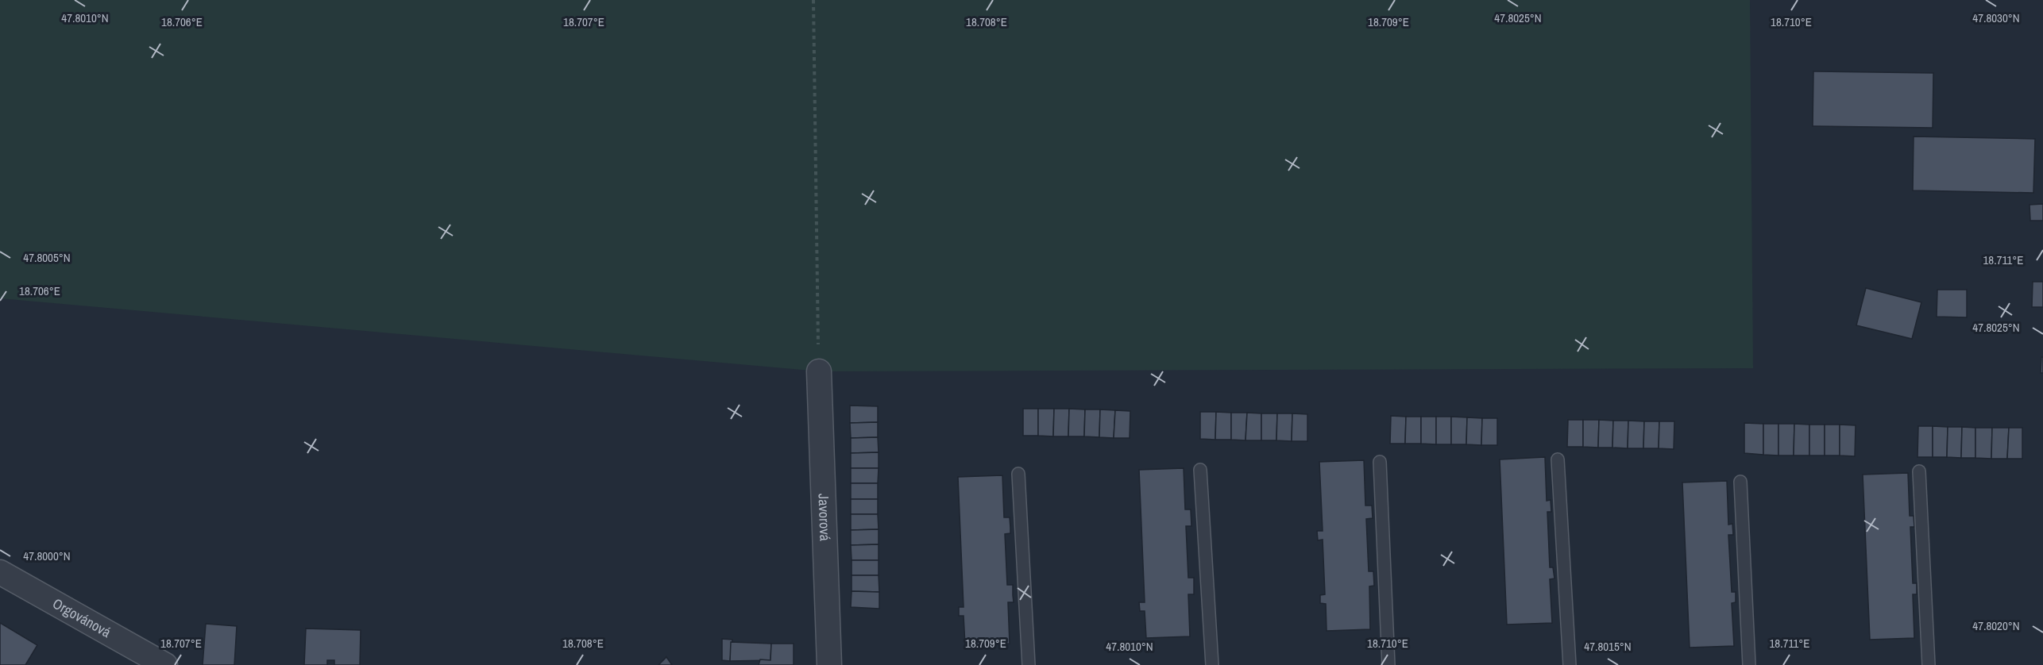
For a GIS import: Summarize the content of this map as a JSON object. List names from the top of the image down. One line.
{"streets":{"street":["Javorová","Orgovánová"]},"coordinates":["47.8010°N","47.8025°N","47.8030°N","18.706°E","18.707°E","18.708°E","18.709°E","18.710°E","47.8005°N","18.711°E","47.8000°N","47.8020°N","47.8015°N"]}
